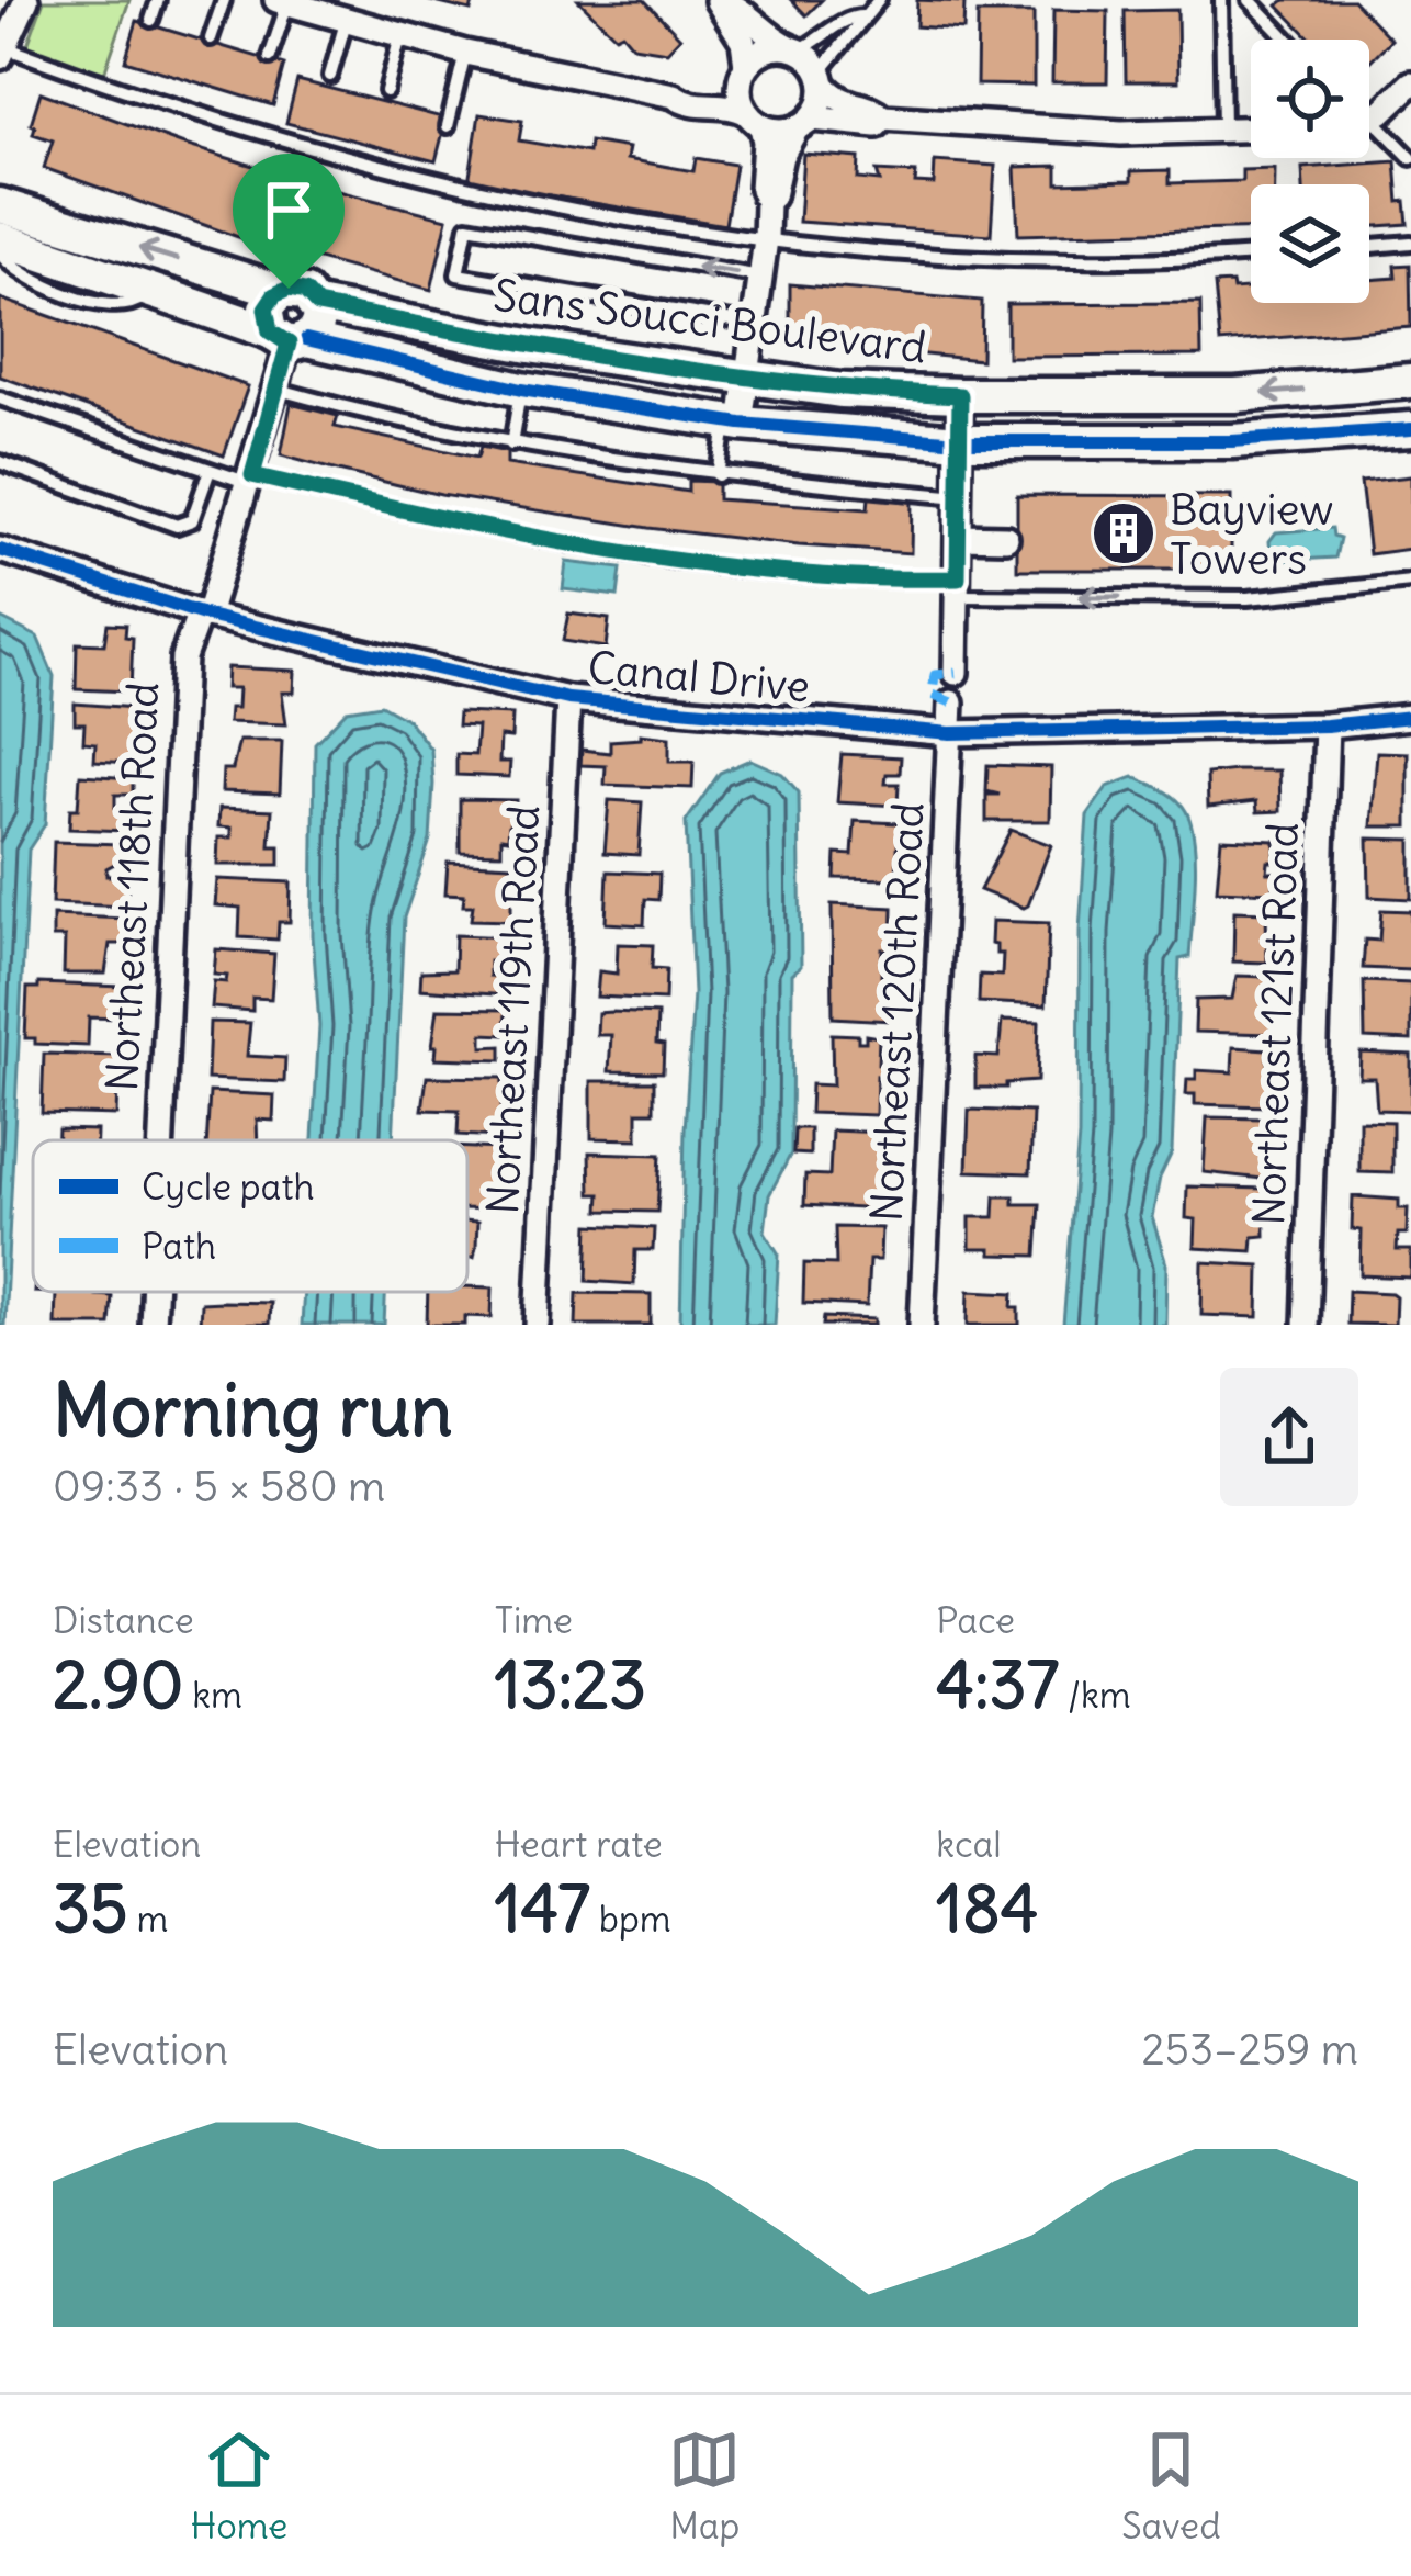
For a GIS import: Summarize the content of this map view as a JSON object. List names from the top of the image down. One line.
{"streets":{"street":["Sans Soucci Boulevard","Canal Drive","Northeast 118th Road","Northeast 119th Road","Northeast 120th Road","Northeast 121st Road"]},"crossings":[["Sans Soucci Boulevard","Northeast 118th Road"],["Canal Drive","Northeast 118th Road"],["Canal Drive","Northeast 119th Road"],["Canal Drive","Northeast 120th Road"],["Canal Drive","Northeast 121st Road"]],"places":{"building":["Bayview Towers"]},"legend":["Cycle path","Path"],"page":{"heading":["Morning run","09:33 · 5 × 580 m"],"stats":[["Distance","2.90 km"],["Time","13:23"],["Pace","4:37 /km"],["Elevation","35 m"],["Heart rate","147 bpm"],["kcal","184"]],"chart":["Elevation","253–259 m"],"tabs":["Home","Map","Saved"]}}
